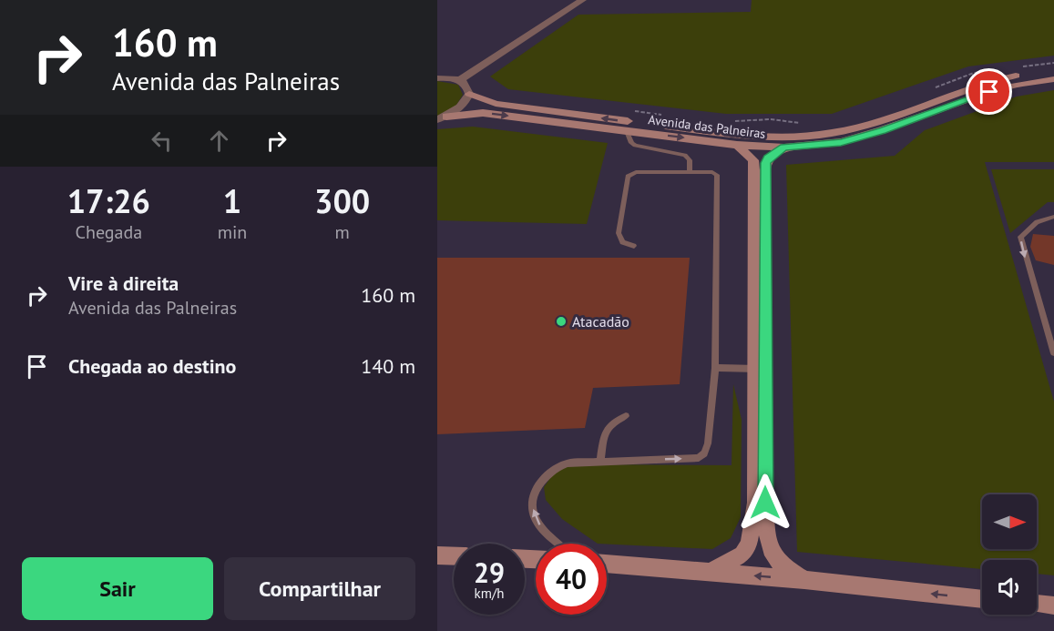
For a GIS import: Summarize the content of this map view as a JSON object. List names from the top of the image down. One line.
{"streets":{"street":["Avenida das Palneiras"]},"places":["Atacadão"],"north":"right","page":{"turn":["160 m","Avenida das Palneiras"],"eta":["17:26","Chegada","1","min","300","m"],"list":[{"name":"Vire à direita","note":"Avenida das Palneiras","value":"160 m"},{"name":"Chegada ao destino","value":"140 m"}],"speed":"29 km/h","limit":"40","buttons":["Sair","Compartilhar"]}}
